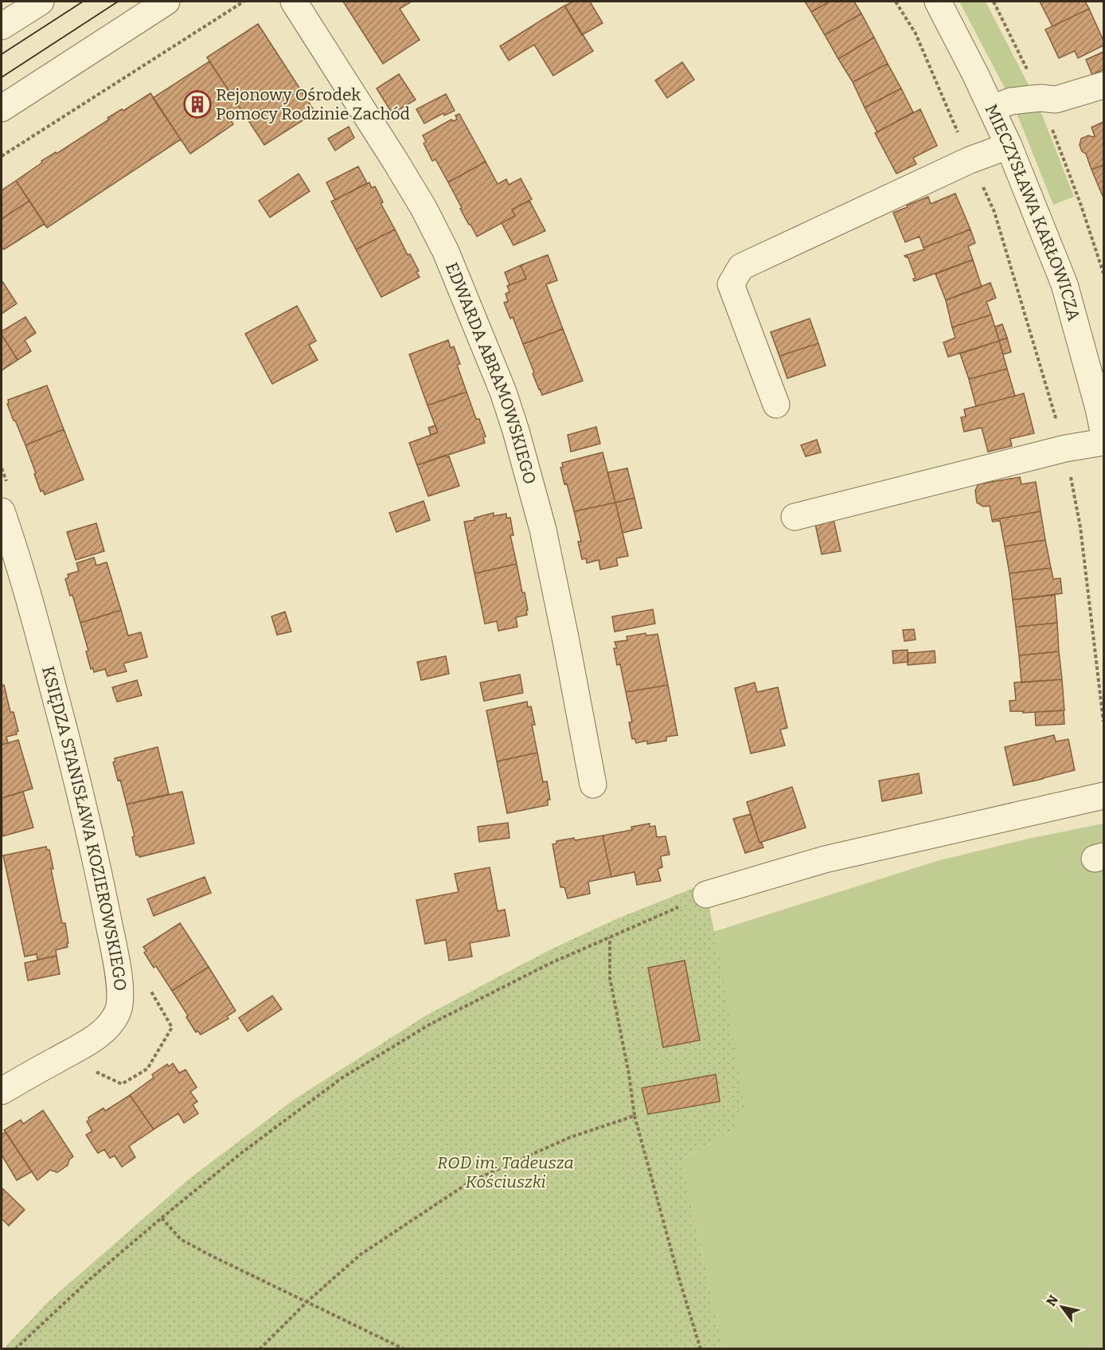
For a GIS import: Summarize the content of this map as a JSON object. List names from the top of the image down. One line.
{"streets":{"street":["MIECZYSŁAWA KARŁOWICZA","EDWARDA ABRAMOWSKIEGO","KSIĘDZA STANISŁAWA KOZIEROWSKIEGO"]},"parks":["ROD im. Tadeusza Kościuszki"],"places":{"building":["Rejonowy Ośrodek Pomocy Rodzinie Zachód"]},"north":"top left"}
